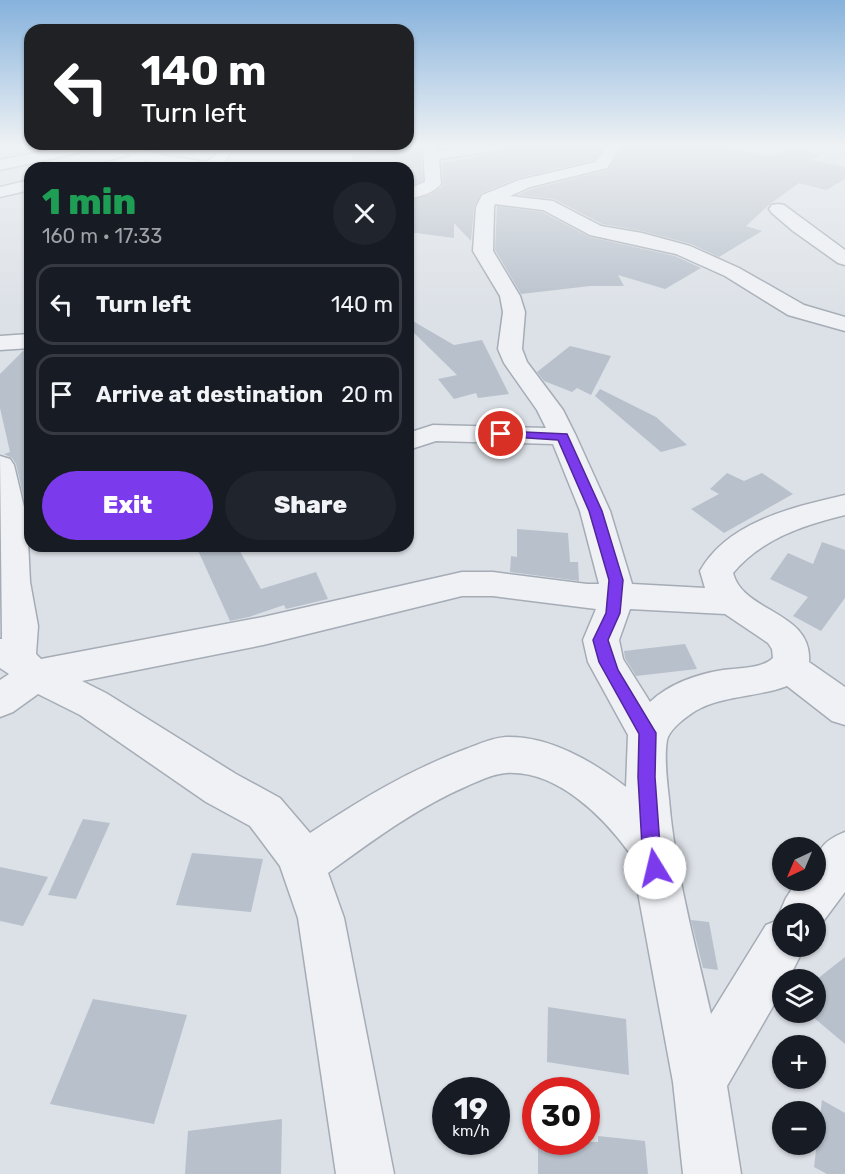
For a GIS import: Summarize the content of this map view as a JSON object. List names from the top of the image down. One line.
{"north":"bottom left","page":{"turn":["140 m","Turn left"],"heading":["1 min","160 m · 17:33"],"list":[{"name":"Turn left","value":"140 m"},{"name":"Arrive at destination","value":"20 m"}],"buttons":["Exit","Share"],"map_buttons":["+","−"],"speed":"19 km/h","limit":"30"}}
